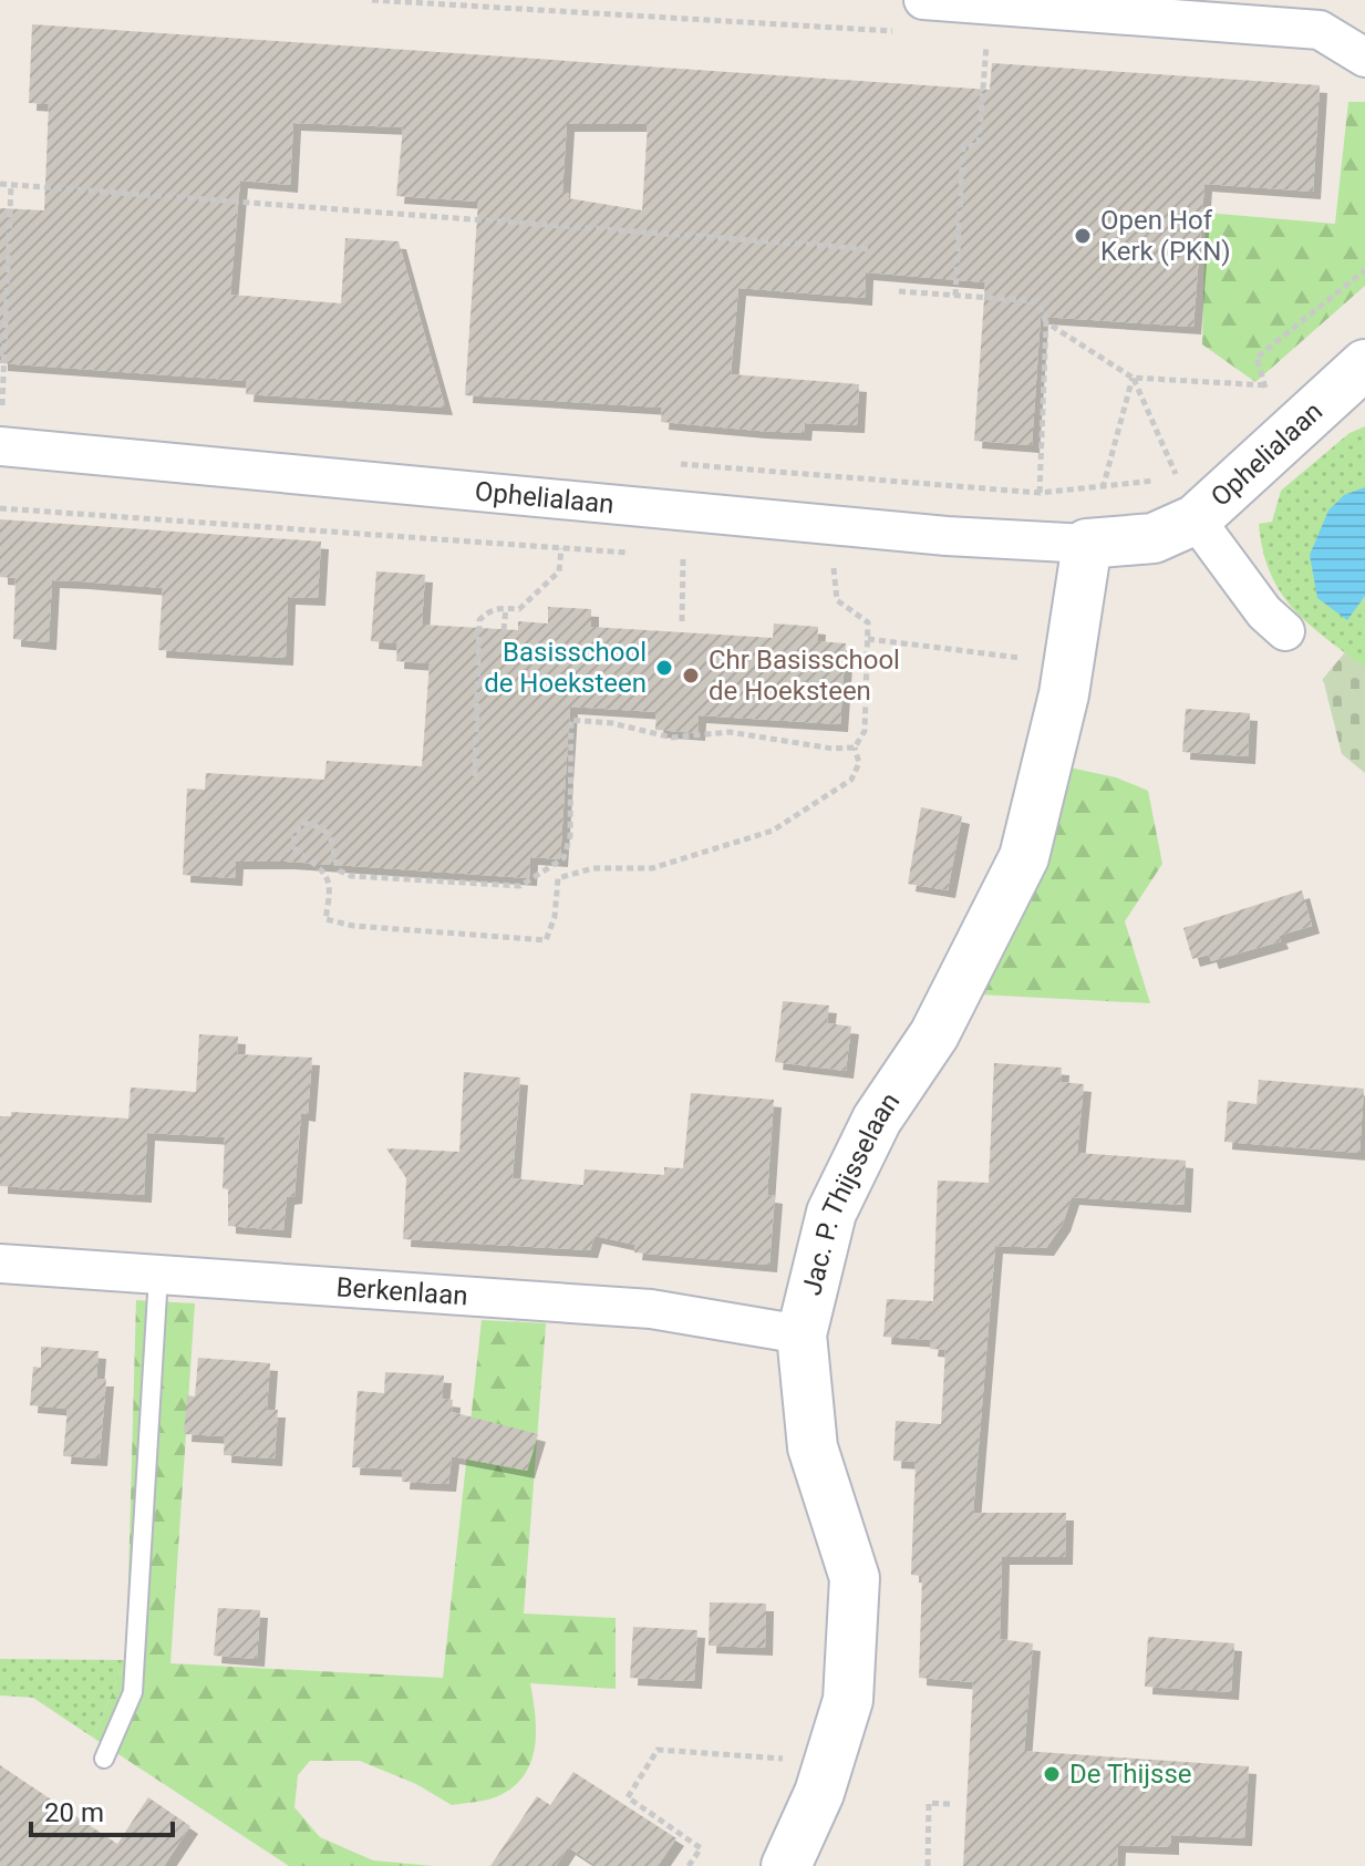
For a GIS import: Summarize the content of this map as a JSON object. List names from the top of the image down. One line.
{"streets":{"street":["Ophelialaan","Jac. P. Thijsselaan","Berkenlaan"]},"crossings":[["Ophelialaan","Jac. P. Thijsselaan"],["Jac. P. Thijsselaan","Berkenlaan"]],"places":["Open Hof Kerk (PKN)","Basisschool de Hoeksteen","Chr Basisschool de Hoeksteen","De Thijsse"],"scale_bar":"20 m"}
